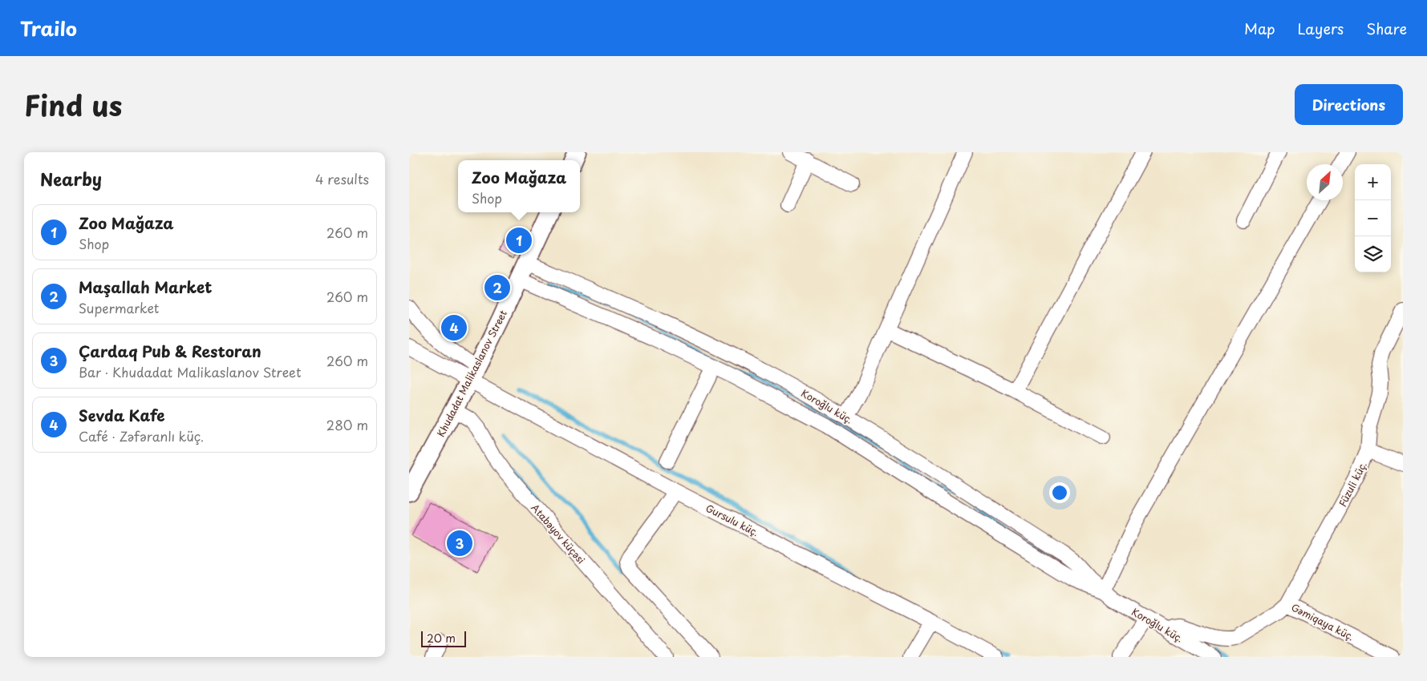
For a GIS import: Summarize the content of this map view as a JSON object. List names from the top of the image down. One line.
{"streets":{"street":["Khudadat Malikaslanov Street","Koroğlu küç.","Füzuli küç.","Gursulu küç.","Atabəyov küçəsi","Gəmiqaya küç."]},"crossings":[["Khudadat Malikaslanov Street","Koroğlu küç."],["Khudadat Malikaslanov Street","Gursulu küç."],["Khudadat Malikaslanov Street","Atabəyov küçəsi"],["Koroğlu küç.","Gəmiqaya küç."],["Füzuli küç.","Gəmiqaya küç."]],"scale_bar":"20 m","north":"top right","page":{"header":"Trailo","nav":["Map","Layers","Share"],"title":"Find us","buttons":"Directions","heading":["Nearby","4 results"],"popup":["Zoo Mağaza","Shop"],"map_buttons":["+","−"],"list":[{"mark":"1","name":"Zoo Mağaza","note":"Shop","value":"260 m"},{"mark":"2","name":"Maşallah Market","note":"Supermarket","value":"260 m"},{"mark":"3","name":"Çardaq Pub & Restoran","note":"Bar · Khudadat Malikaslanov Street","value":"260 m"},{"mark":"4","name":"Sevda Kafe","note":"Café · Zəfəranlı küç.","value":"280 m"}],"pins":["1","2","4","3"],"scale":"20 m"}}
